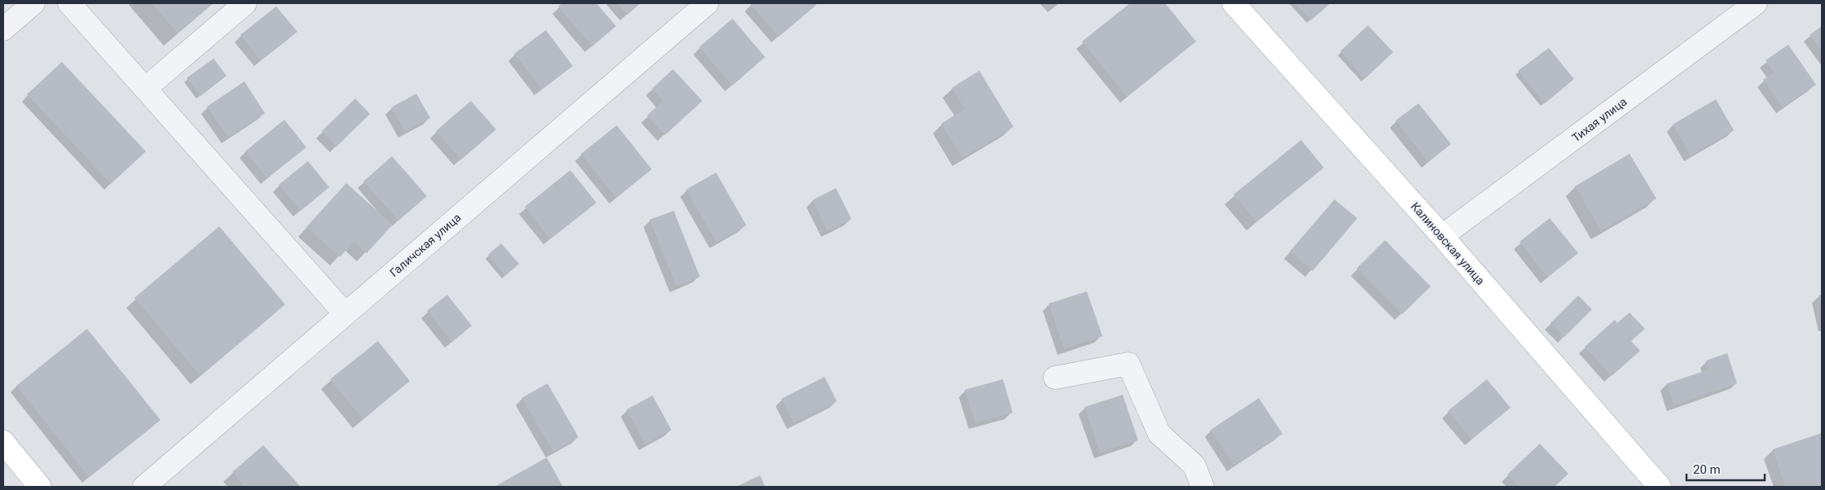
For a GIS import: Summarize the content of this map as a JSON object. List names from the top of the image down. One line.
{"streets":{"main road":["Калиновская улица"],"street":["Тихая улица","Галичская улица"]},"crossings":[["Тихая улица","Калиновская улица"]],"scale_bar":"20 m"}
